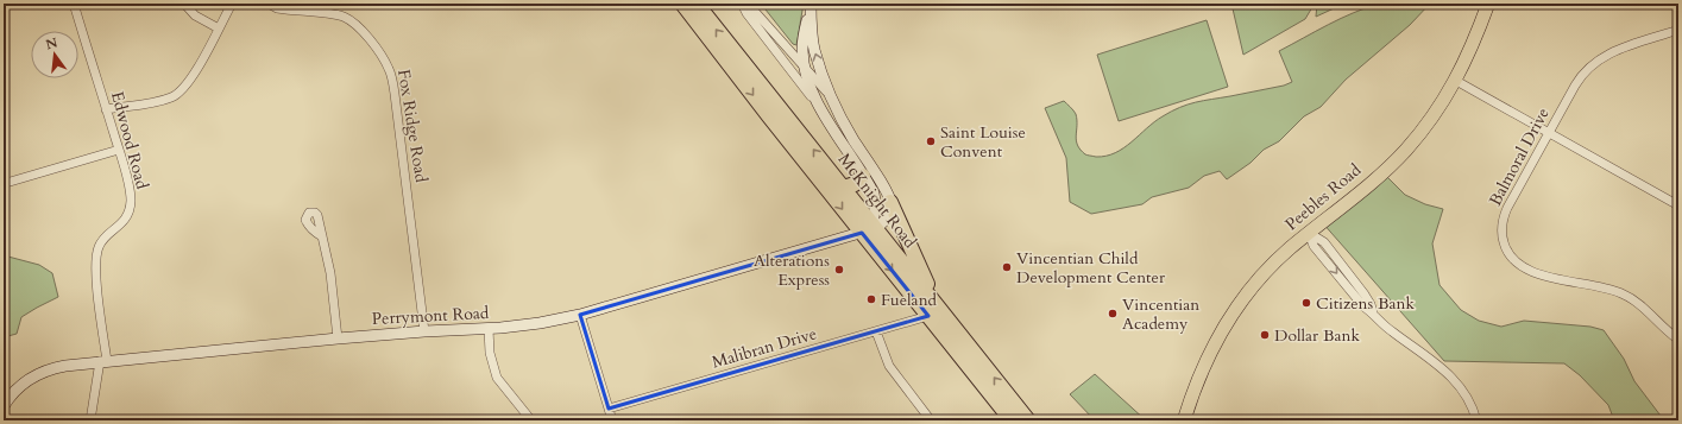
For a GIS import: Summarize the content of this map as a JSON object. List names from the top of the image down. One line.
{"streets":{"highway":["McKnight Road"],"main road":["Peebles Road"],"street":["Fox Ridge Road","Edwood Road","Balmoral Drive","Perrymont Road","Malibran Drive"]},"crossings":[["Fox Ridge Road","Perrymont Road"],["Edwood Road","Perrymont Road"],["McKnight Road","Perrymont Road"],["McKnight Road","Malibran Drive"]],"places":["Saint Louise Convent","Vincentian Child Development Center","Alterations Express","Fueland","Citizens Bank","Vincentian Academy","Dollar Bank"],"north":"top"}
